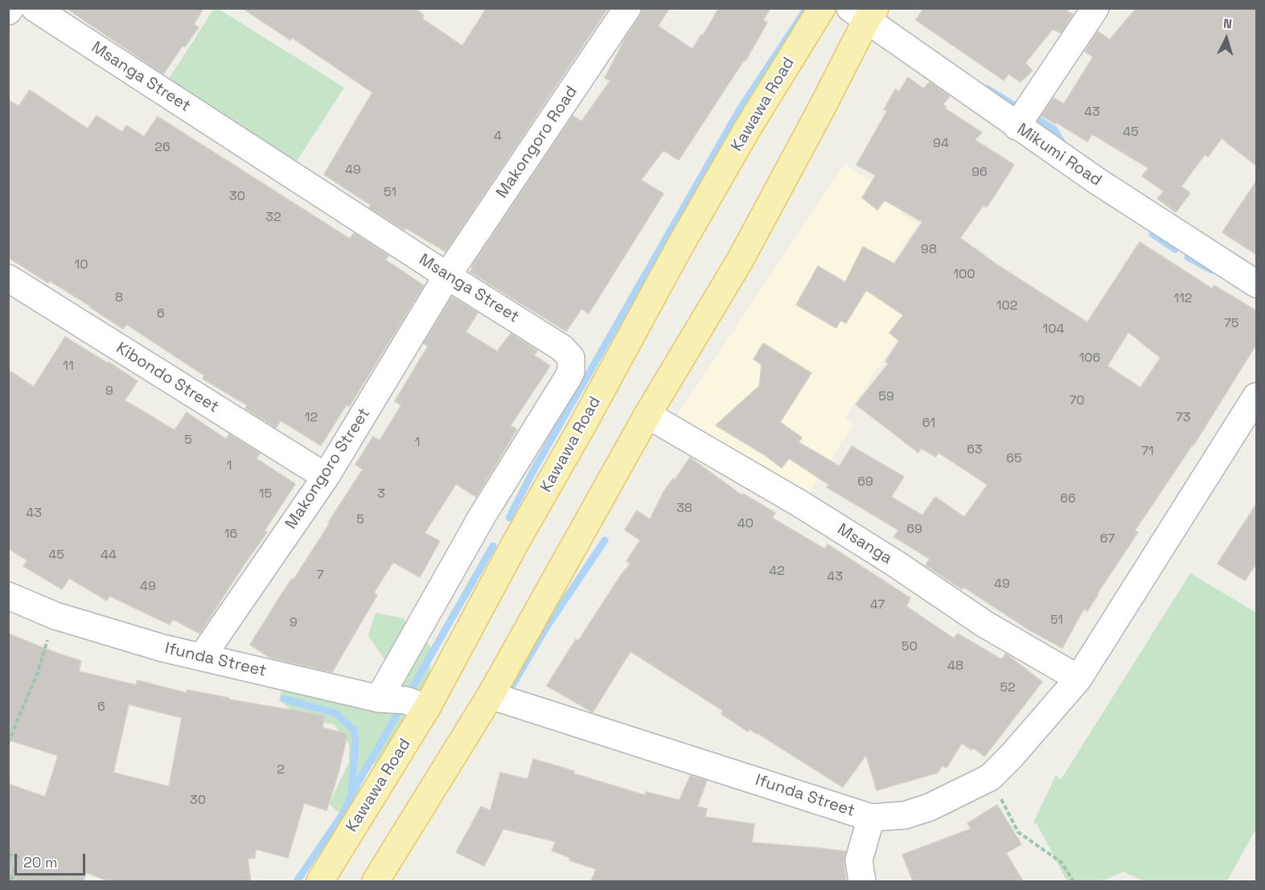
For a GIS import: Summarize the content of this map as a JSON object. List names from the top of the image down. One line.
{"streets":{"main road":["Kawawa Road"],"street":["Msanga Street","Makongoro Road","Mikumi Road","Kibondo Street","Makongoro Street","Msanga","Ifunda Street"]},"crossings":[["Msanga Street","Makongoro Road"],["Msanga Street","Makongoro Street"],["Msanga Street","Ifunda Street"],["Kawawa Road","Ifunda Street"],["Makongoro Road","Makongoro Street"],["Kibondo Street","Makongoro Street"],["Makongoro Street","Ifunda Street"],["Msanga","Ifunda Street"]],"house_numbers":["43","45","4","94","26","49","96","51","30","32","98","10","100","8","112","102","6","75","104","106","11","9","59","70","12","73","61","5","1","63","71","65","1","69","15","3","66","38","43","5","40","69","16","67","45","44","42","7","43","49","49","47","51","9","50","48","52","6","2","30"],"scale_bar":"20 m","north":"top"}
